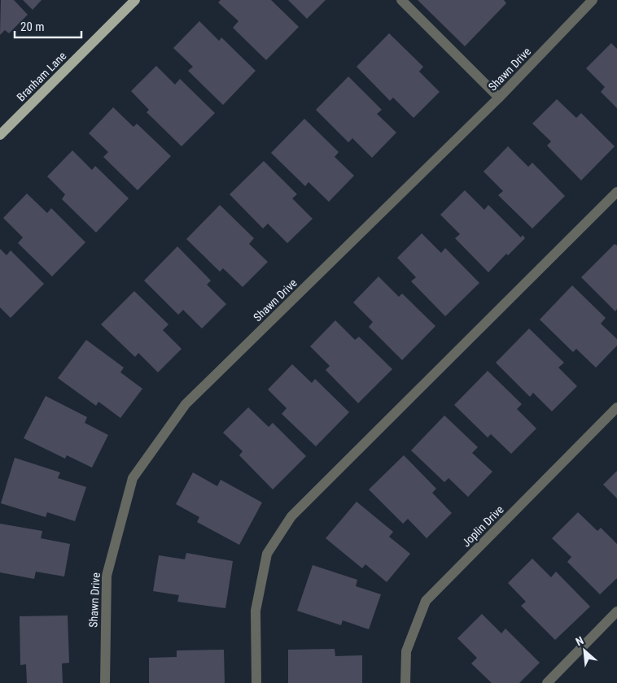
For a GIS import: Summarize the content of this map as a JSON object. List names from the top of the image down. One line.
{"streets":{"main road":["Branham Lane"],"street":["Shawn Drive","Joplin Drive"]},"scale_bar":"20 m","north":"top left"}
